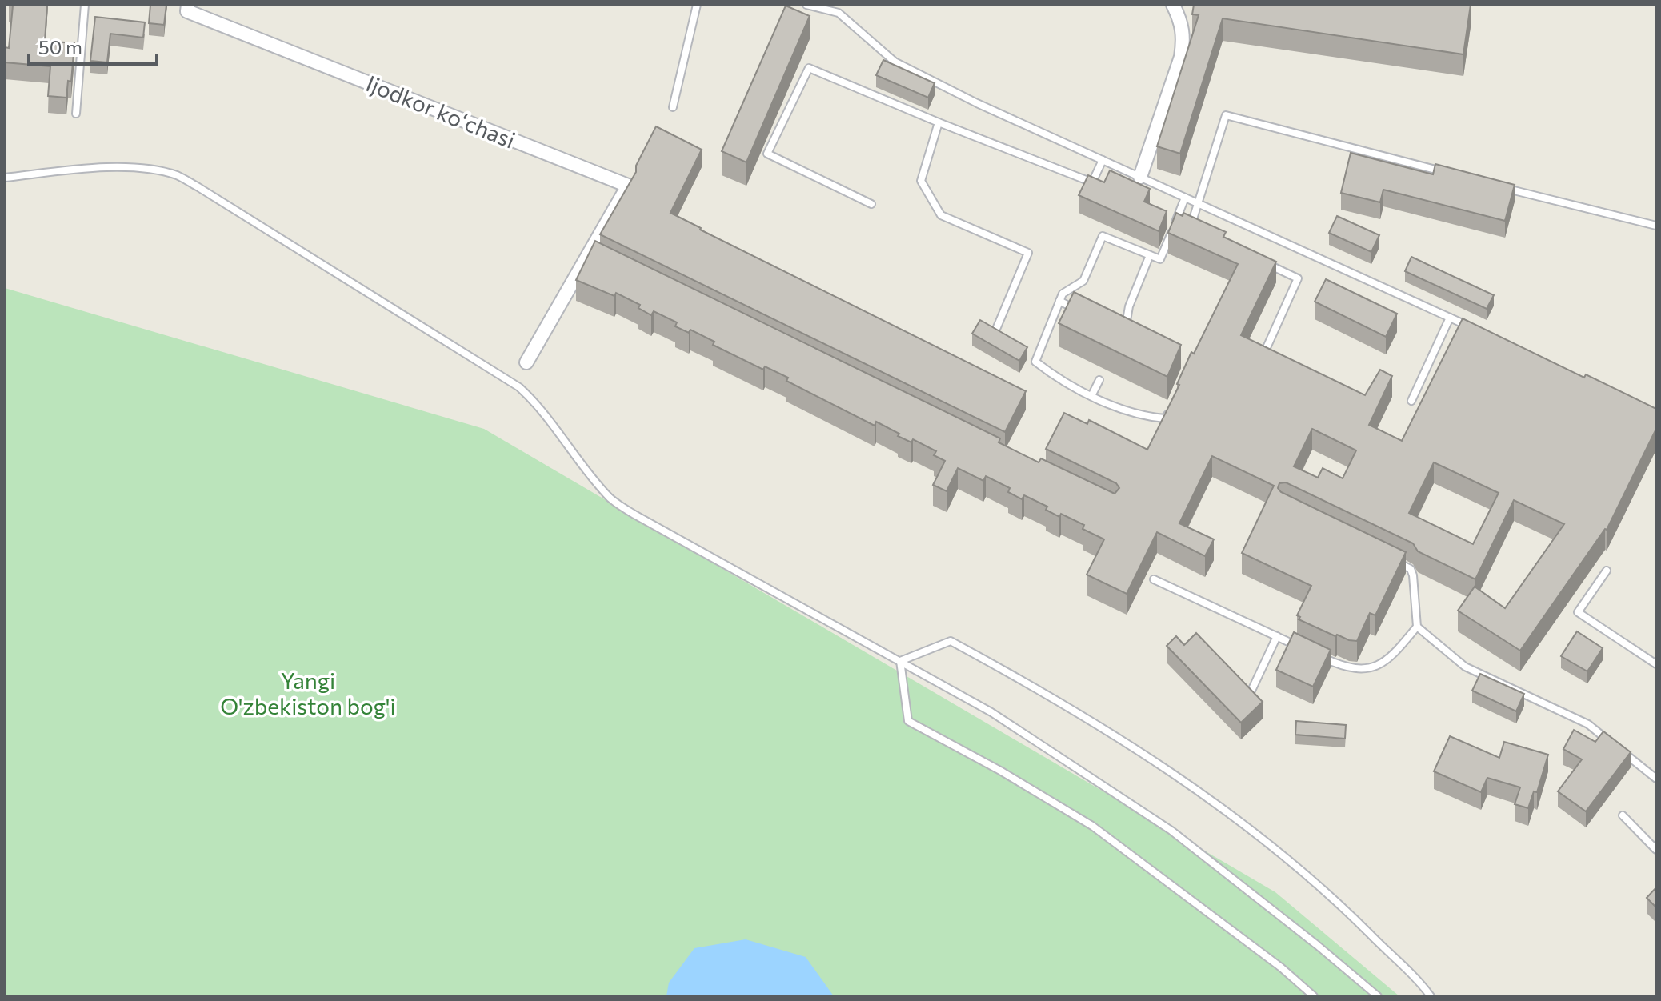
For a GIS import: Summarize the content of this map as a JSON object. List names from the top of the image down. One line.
{"streets":{"street":["Ijodkor koʻchasi"]},"parks":["Yangi O'zbekiston bog'i"],"scale_bar":"50 m"}
